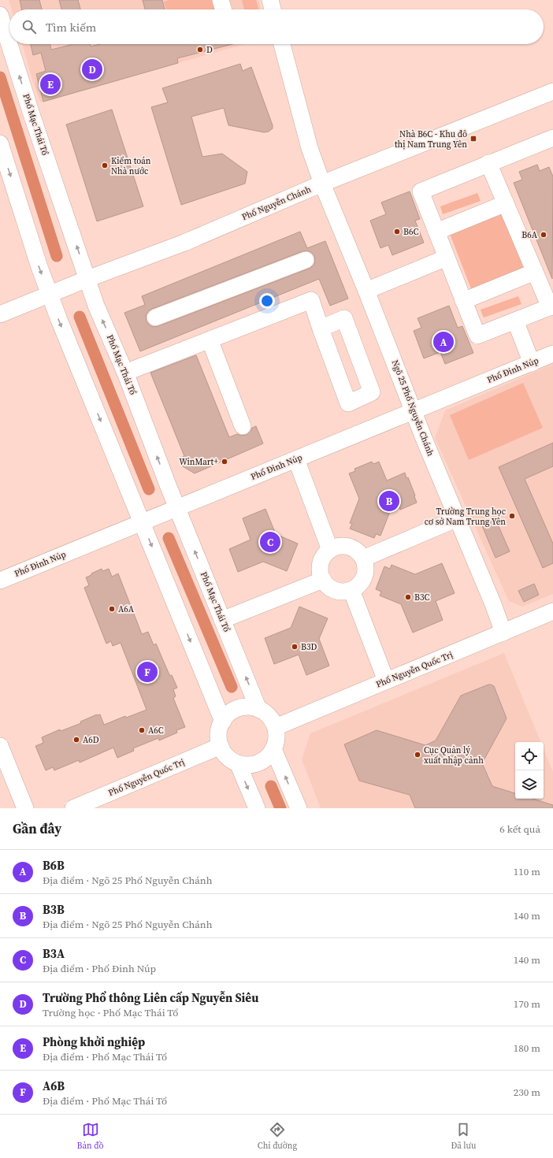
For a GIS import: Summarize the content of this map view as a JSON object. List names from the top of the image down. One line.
{"streets":{"street":["Phố Mạc Thái Tổ","Phố Nguyễn Chánh","Phố Đinh Núp","Ngõ 25 Phố Nguyễn Chánh","Phố Nguyễn Quốc Trị"]},"crossings":[["Phố Mạc Thái Tổ","Phố Nguyễn Chánh"],["Phố Mạc Thái Tổ","Phố Đinh Núp"],["Phố Mạc Thái Tổ","Phố Nguyễn Quốc Trị"],["Phố Nguyễn Chánh","Ngõ 25 Phố Nguyễn Chánh"],["Phố Đinh Núp","Ngõ 25 Phố Nguyễn Chánh"],["Ngõ 25 Phố Nguyễn Chánh","Phố Nguyễn Quốc Trị"]],"places":{"other":["D","Kiểm toán Nhà nước","B6C","B6A","WinMart+","Trường Trung học cơ sở Nam Trung Yên","B3C","A6A","B3D","A6C","A6D","Cục Quản lý xuất nhập cảnh"],"transit":["Nhà B6C - Khu đô thị Nam Trung Yên"]},"page":{"search":"Tìm kiếm","pins":["D","E","A","B","C","F"],"heading":["Gần đây","6 kết quả"],"list":[{"mark":"A","name":"B6B","note":"Địa điểm · Ngõ 25 Phố Nguyễn Chánh","value":"110 m"},{"mark":"B","name":"B3B","note":"Địa điểm · Ngõ 25 Phố Nguyễn Chánh","value":"140 m"},{"mark":"C","name":"B3A","note":"Địa điểm · Phố Đinh Núp","value":"140 m"},{"mark":"D","name":"Trường Phổ thông Liên cấp Nguyễn Siêu","note":"Trường học · Phố Mạc Thái Tổ","value":"170 m"},{"mark":"E","name":"Phòng khởi nghiệp","note":"Địa điểm · Phố Mạc Thái Tổ","value":"180 m"},{"mark":"F","name":"A6B","note":"Địa điểm · Phố Mạc Thái Tổ","value":"230 m"}],"nav":["Bản đồ","Chỉ đường","Đã lưu"]}}
